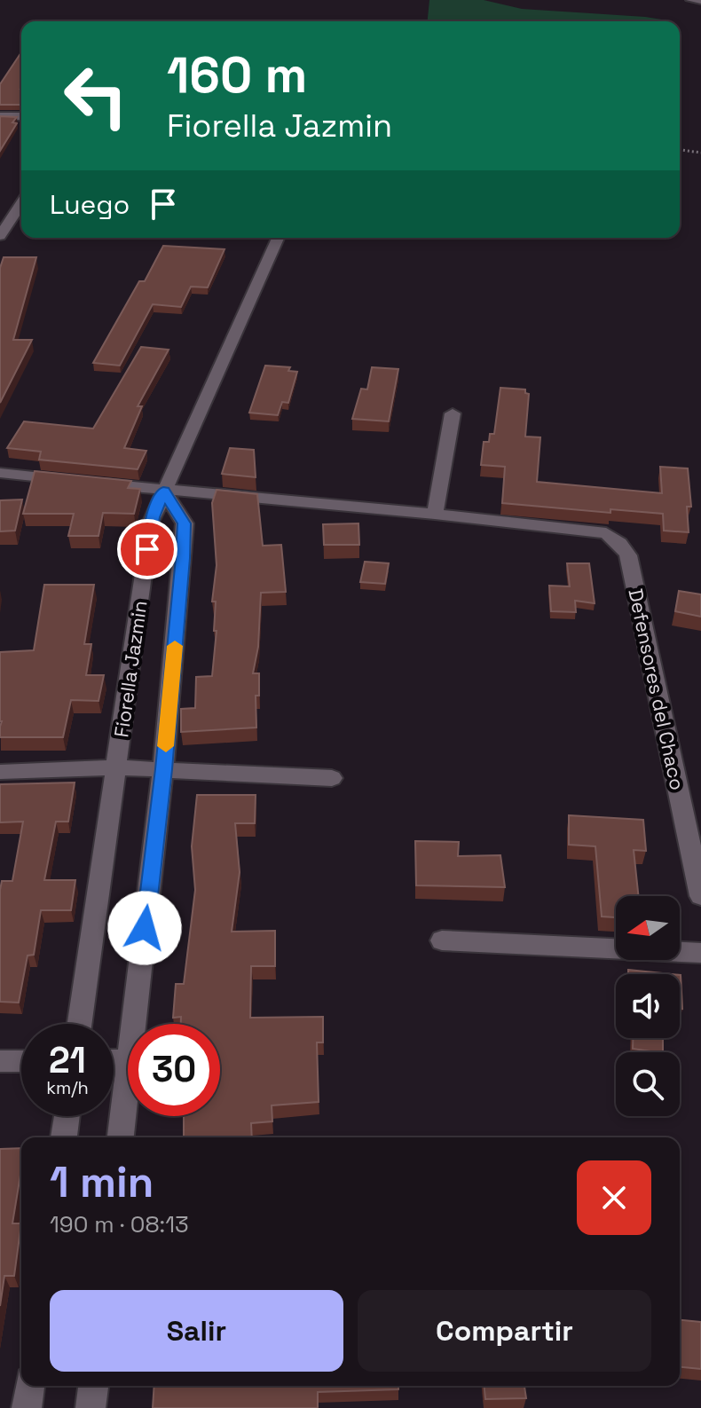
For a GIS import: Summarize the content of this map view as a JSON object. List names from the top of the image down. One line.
{"streets":{"street":["Fiorella Jazmin","Defensores del Chaco"]},"north":"left","page":{"turn":["160 m","Fiorella Jazmin"],"then":"Luego","speed":"21 km/h","limit":"30","heading":["1 min","190 m · 08:13"],"buttons":["Salir","Compartir"]}}
